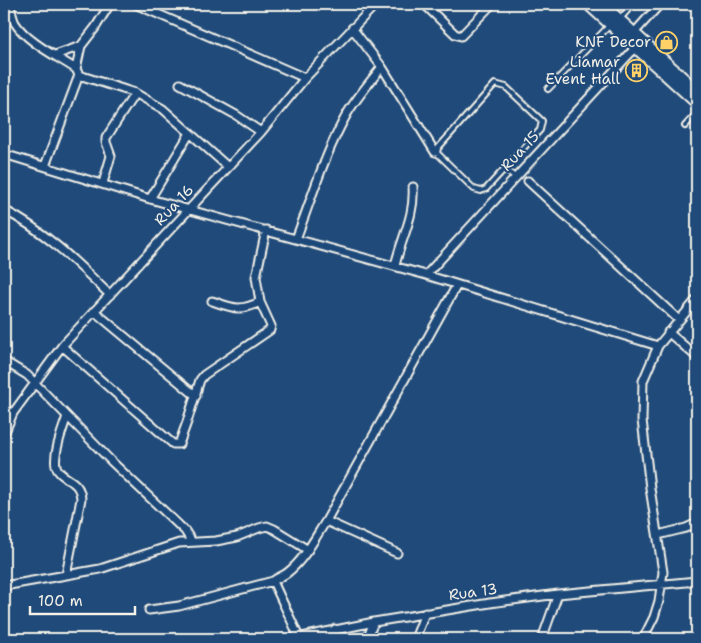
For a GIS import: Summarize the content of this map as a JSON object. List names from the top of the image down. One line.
{"streets":{"street":["Rua 15","Rua 16","Rua 13"]},"places":{"shop":["KNF Decor"],"building":["Liamar Event Hall"]},"scale_bar":"100 m"}
